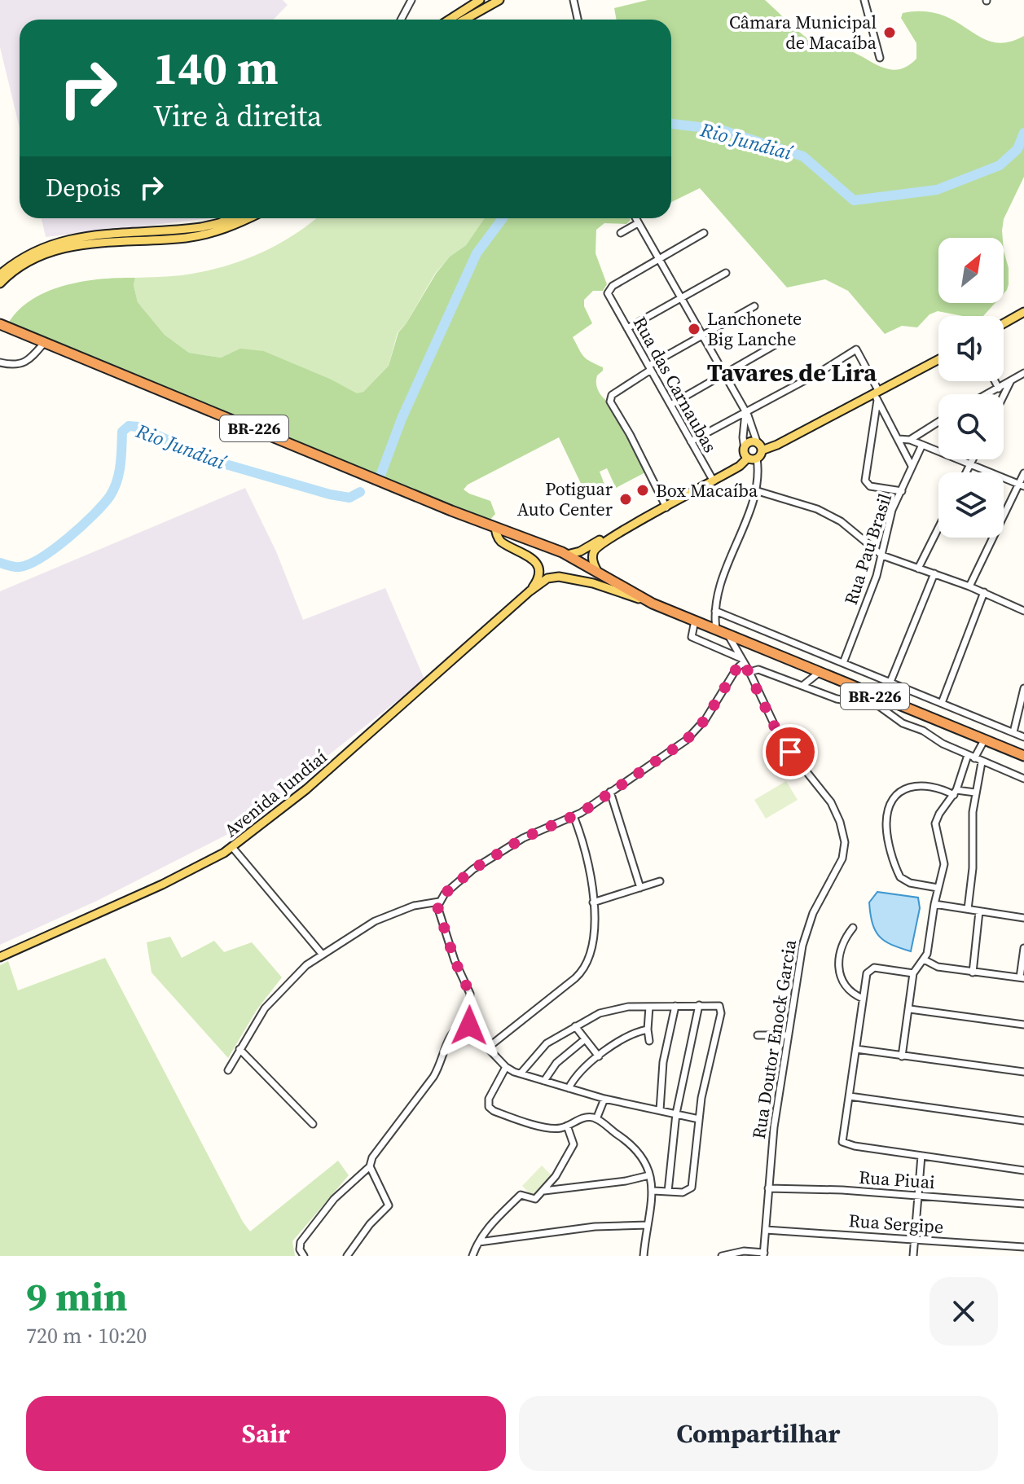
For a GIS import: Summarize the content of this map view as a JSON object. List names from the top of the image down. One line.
{"streets":{"highway":["BR-226"],"main road":["Avenida Jundiaí"],"street":["Rua das Carnaubas","Rua Pau Brasil","Rua Doutor Enock Garcia","Rua Piuai","Rua Sergipe"]},"crossings":[["BR-226","Avenida Jundiaí"],["BR-226","Rua Doutor Enock Garcia"],["Rua Doutor Enock Garcia","Rua Piuai"],["Rua Doutor Enock Garcia","Rua Sergipe"]],"districts":["Tavares de Lira"],"water":["Rio Jundiaí"],"places":["Câmara Municipal de Macaíba","Lanchonete Big Lanche","Box Macaíba","Potiguar Auto Center"],"north":"top right","page":{"turn":["140 m","Vire à direita"],"then":"Depois","heading":["9 min","720 m · 10:20"],"buttons":["Sair","Compartilhar"]}}
